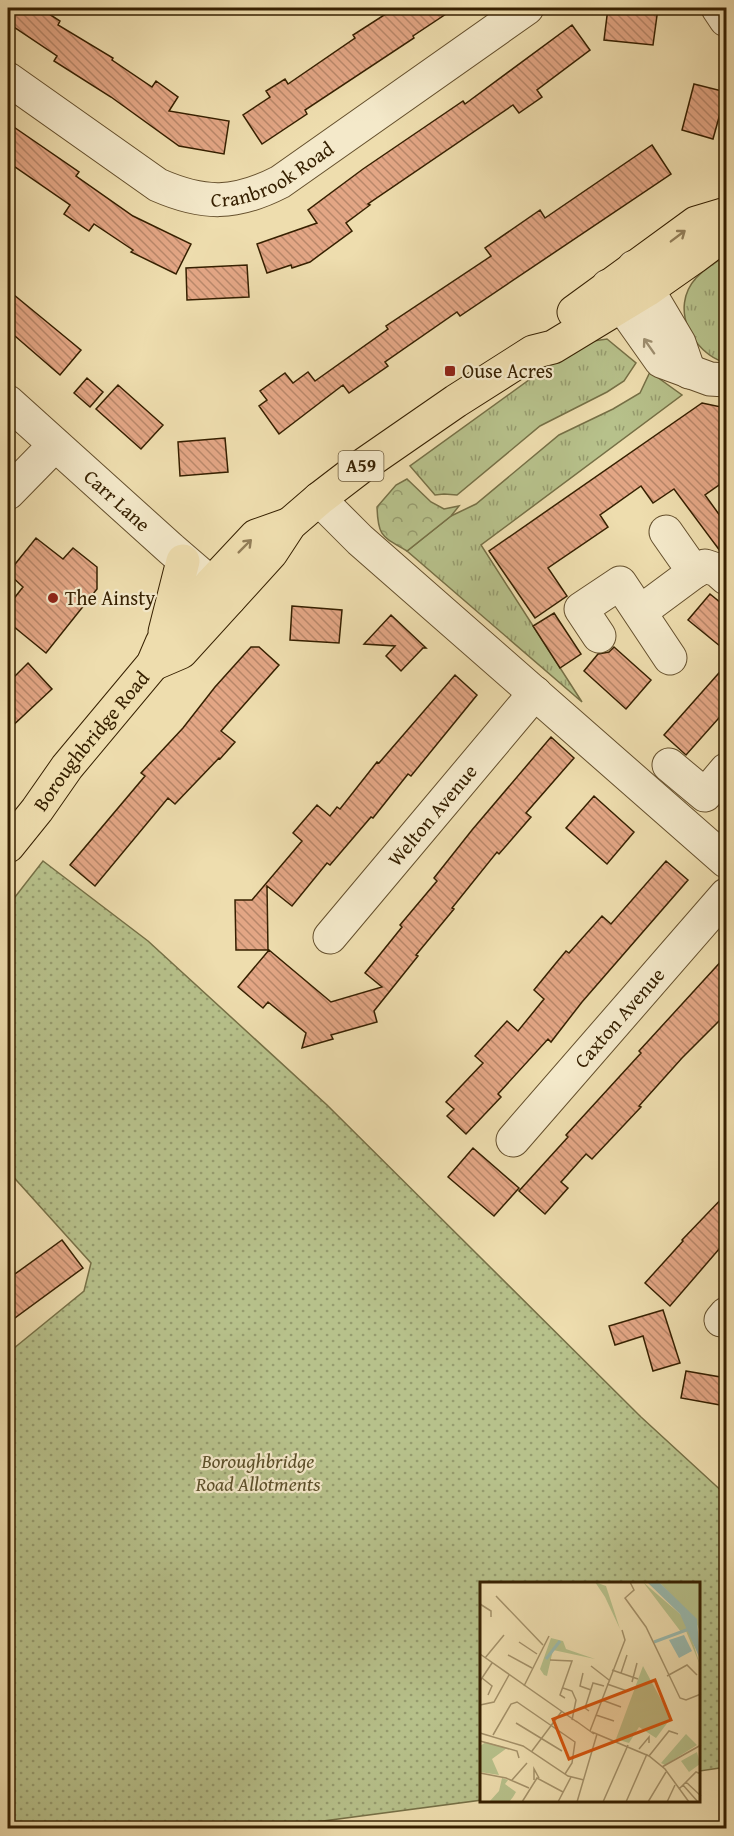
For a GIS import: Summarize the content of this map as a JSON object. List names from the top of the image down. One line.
{"streets":{"main road":["A59","Boroughbridge Road"],"street":["Cranbrook Road","Carr Lane","Welton Avenue","Caxton Avenue"]},"crossings":[["Carr Lane","Boroughbridge Road"]],"parks":["Boroughbridge Road Allotments"],"places":{"transit":["Ouse Acres"],"other":["The Ainsty"]}}
